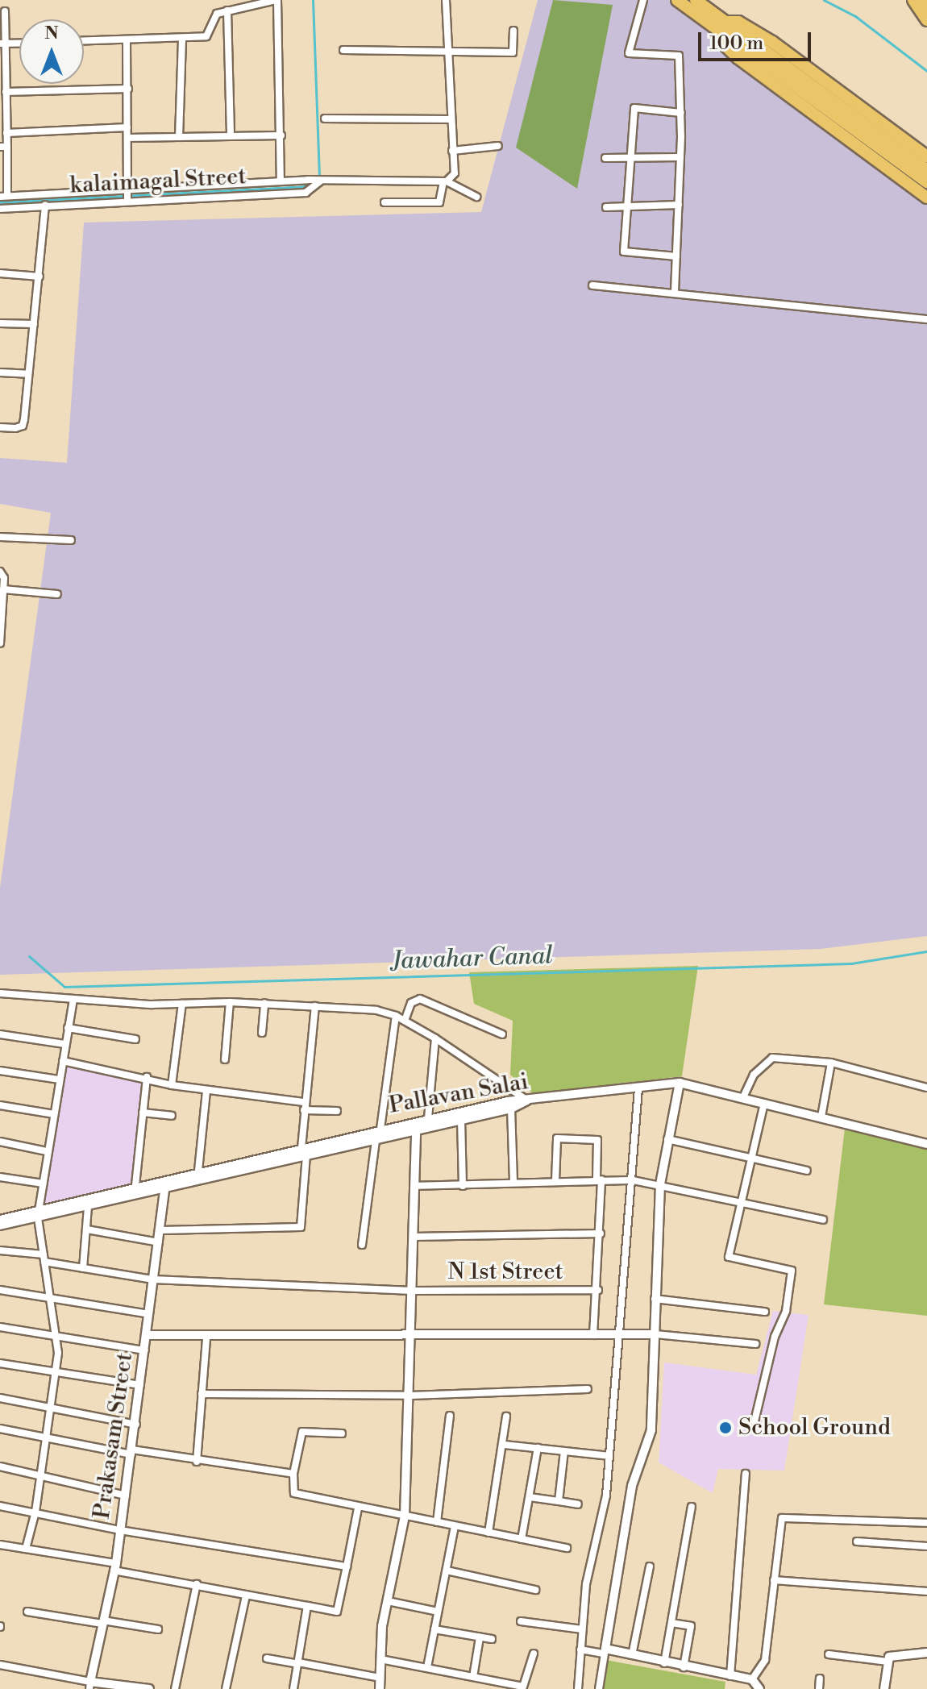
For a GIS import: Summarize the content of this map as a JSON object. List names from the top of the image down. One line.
{"streets":{"street":["kalaimagal Street","Pallavan Salai","N 1st Street","Prakasam Street"]},"crossings":[["N 1st Street","Prakasam Street"]],"water":["Jawahar Canal"],"places":["School Ground"],"scale_bar":"100 m","north":"top"}
